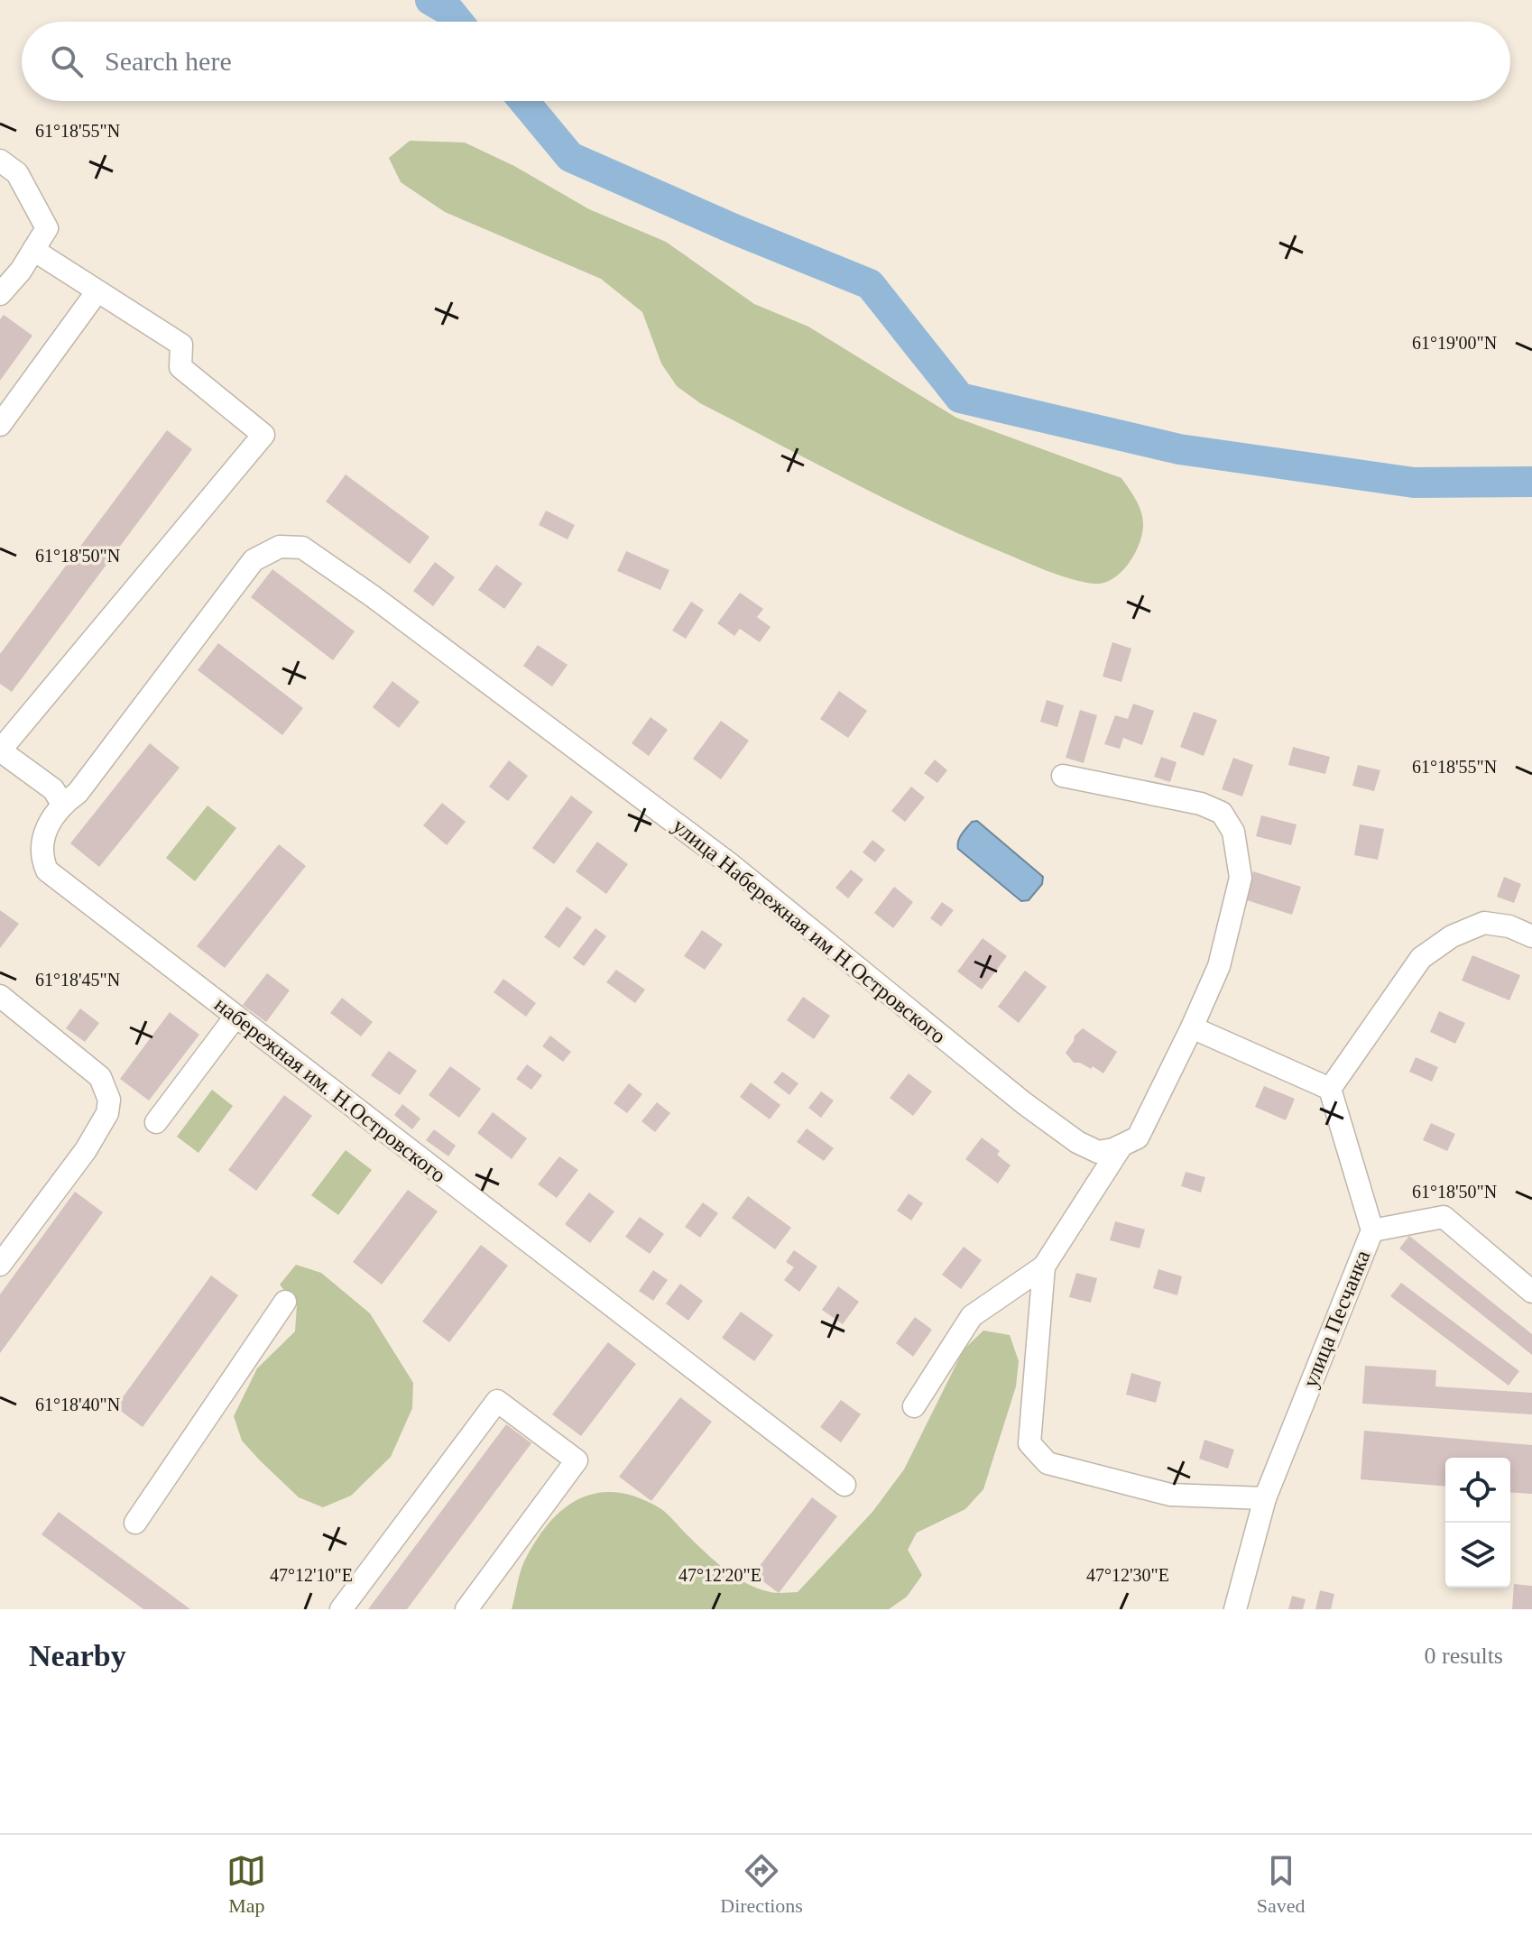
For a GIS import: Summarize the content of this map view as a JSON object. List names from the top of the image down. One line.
{"streets":{"street":["улица Набережная им Н.Островского","набережная им. Н.Островского","улица Песчанка"]},"crossings":[["улица Набережная им Н.Островского","набережная им. Н.Островского"]],"page":{"search":"Search here","heading":["Nearby","0 results"],"nav":["Map","Directions","Saved"]},"coordinates":["61°18'55\"N","61°19'00\"N","61°18'50\"N","61°18'45\"N","61°18'40\"N","47°12'10\"E","47°12'20\"E","47°12'30\"E"]}
